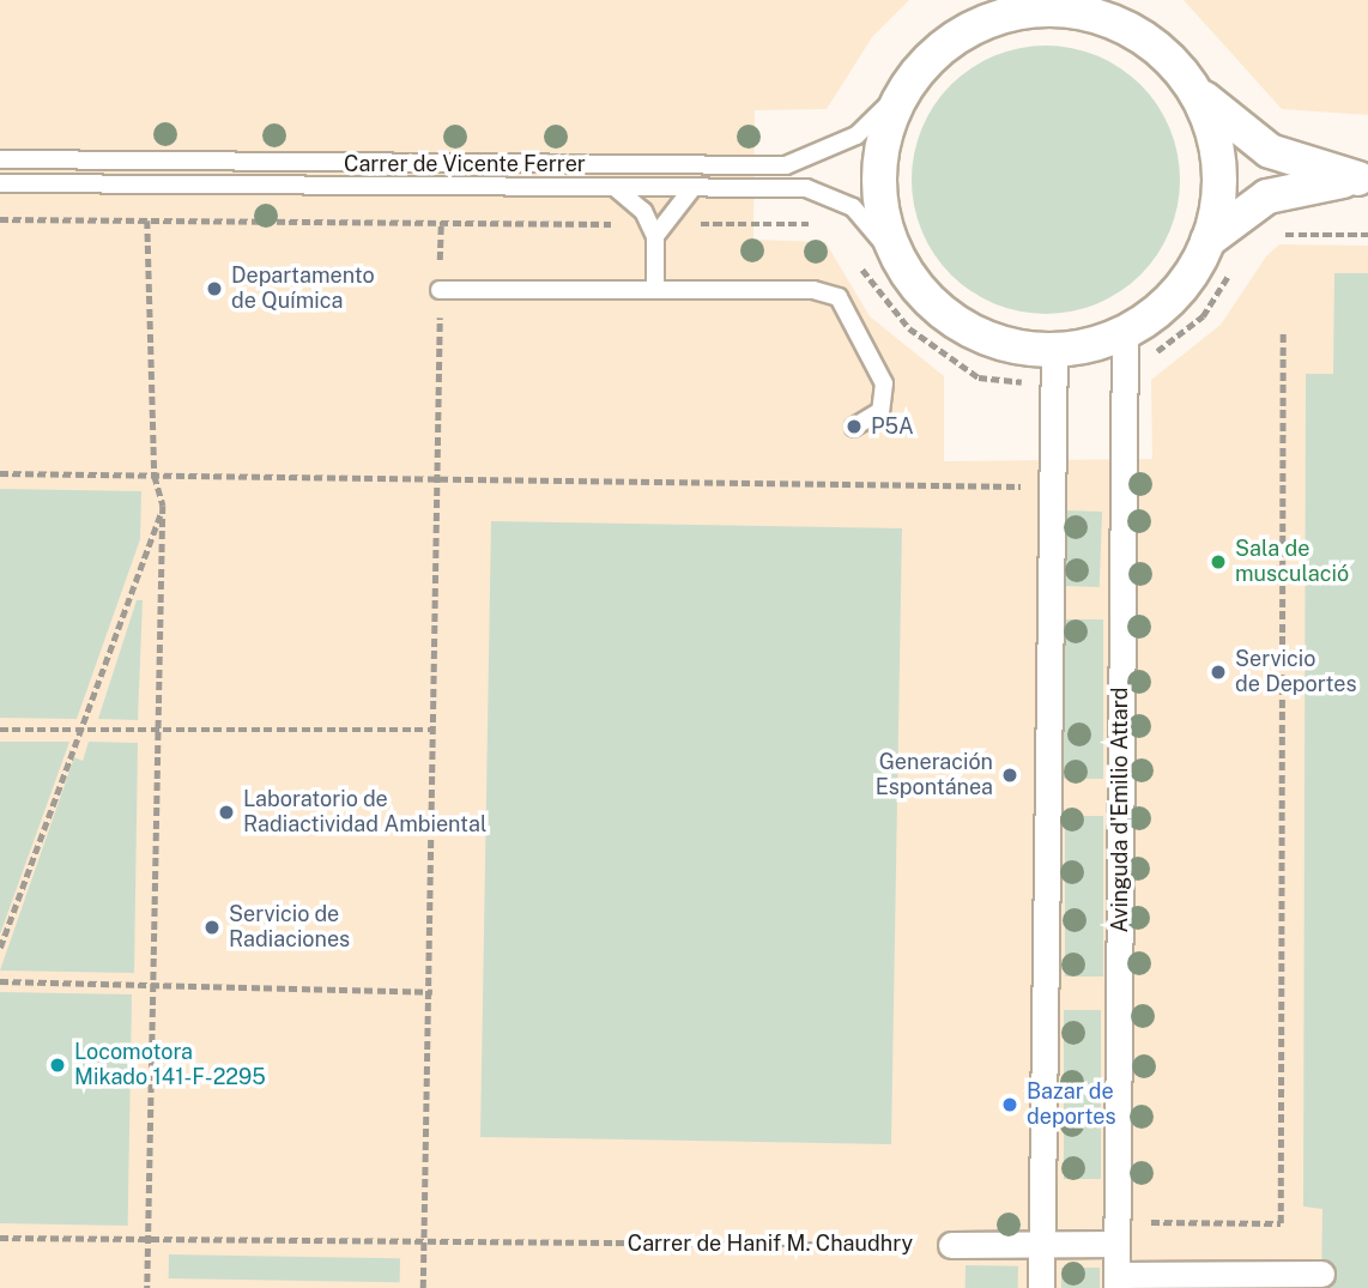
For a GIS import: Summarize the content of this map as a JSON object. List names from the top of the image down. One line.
{"streets":{"street":["Avinguda d'Emilio Attard"],"lane":["Carrer de Vicente Ferrer"],"path":["Carrer de Hanif M. Chaudhry"]},"places":["Departamento de Química","P5A","Sala de musculació","Servicio de Deportes","Generación Espontánea","Laboratorio de Radiactividad Ambiental","Servicio de Radiaciones","Locomotora Mikado 141-F-2295","Bazar de deportes"]}
